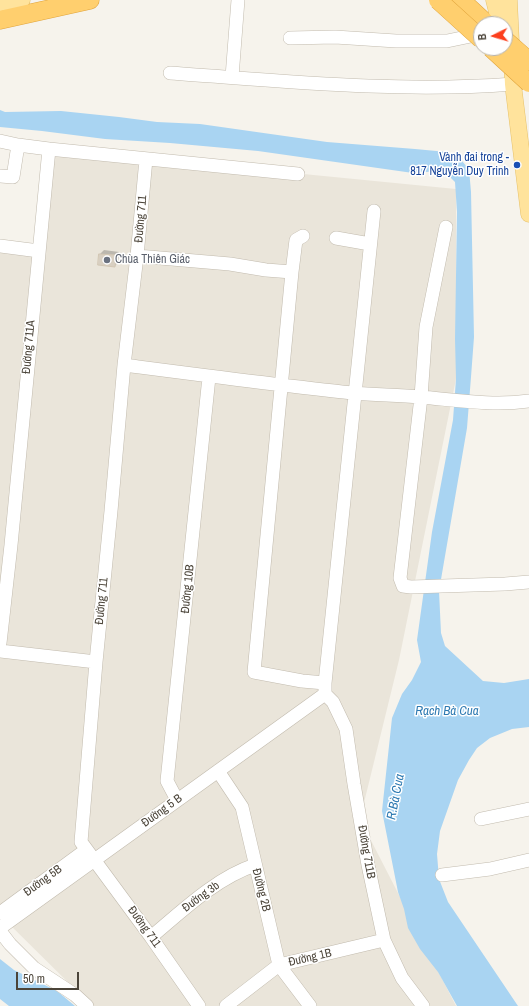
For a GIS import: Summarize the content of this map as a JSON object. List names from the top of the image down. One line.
{"streets":{"street":["Đường 711","Đường 711A","Đường 10B","Đường 5 B","Đường 711B","Đường 5B","Đường 2B","Đường 3b","Đường 1B"]},"crossings":[["Đường 711","Đường 5 B"],["Đường 711","Đường 5B"],["Đường 711","Đường 3b"],["Đường 10B","Đường 5 B"],["Đường 5 B","Đường 711B"],["Đường 5 B","Đường 5B"],["Đường 5 B","Đường 2B"],["Đường 711B","Đường 1B"],["Đường 2B","Đường 3b"],["Đường 2B","Đường 1B"]],"water":["Rạch Bà Cua","R.Bà Cua"],"places":["Vành đai trong - 817 Nguyễn Duy Trinh","Chùa Thiên Giác"],"scale_bar":"50 m","north":"left"}
